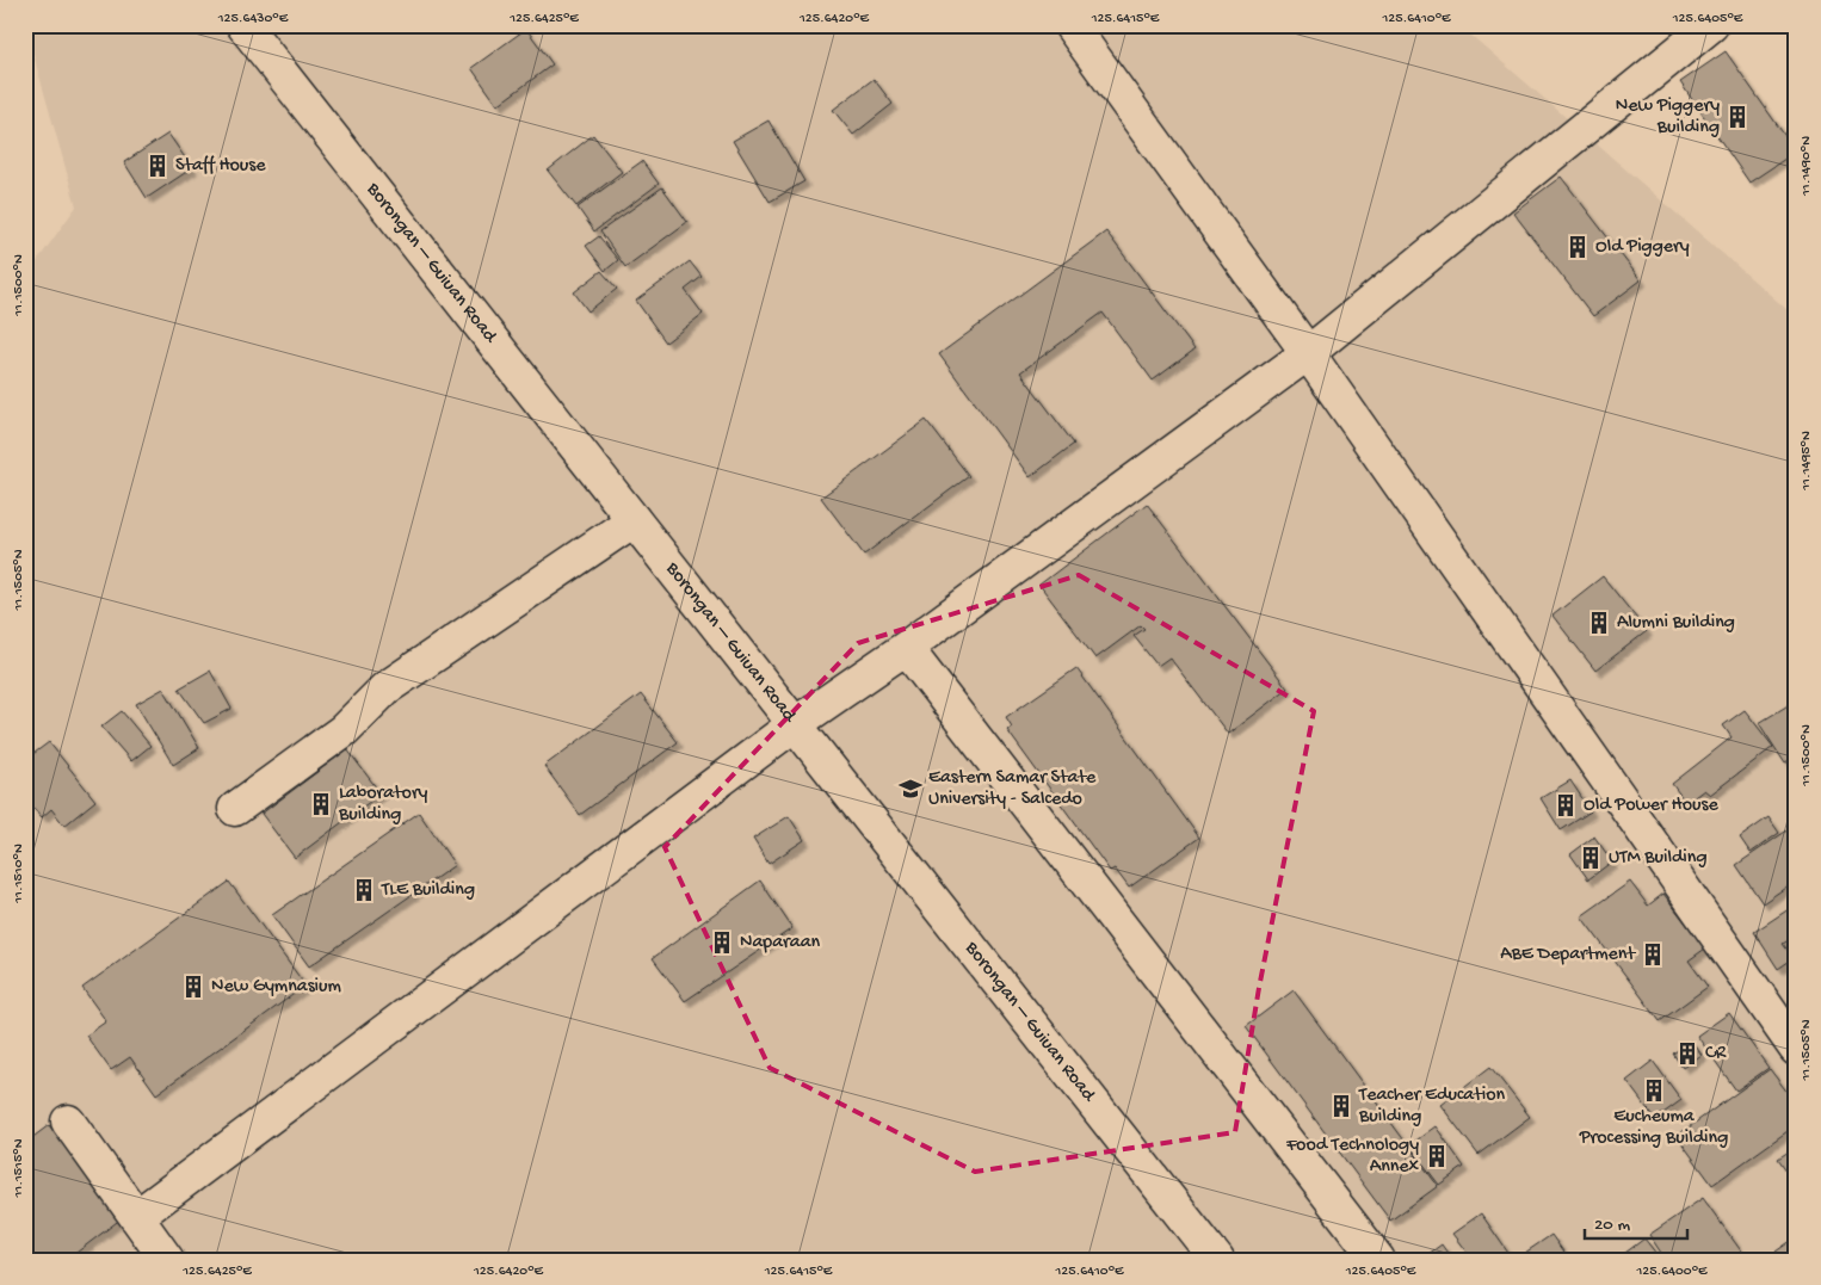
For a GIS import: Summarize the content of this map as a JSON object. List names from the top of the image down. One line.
{"streets":{"main road":["Borongan – Guiuan Road"]},"places":{"building":["New Piggery Building","Staff House","Old Piggery","Alumni Building","Laboratory Building","Old Power House","UTM Building","TLE Building","Naparaan","ABE Department","New Gymnasium","CR","Eucheuma Processing Building","Teacher Education Building","Food Technology Annex"],"school or university":["Eastern Samar State University - Salcedo"]},"scale_bar":"20 m","coordinates":["125.6430°E","125.6425°E","125.6420°E","125.6415°E","125.6410°E","125.6405°E","11.1490°N","11.1500°N","11.1495°N","11.1505°N","11.1510°N","11.1515°N","125.6400°E"]}
